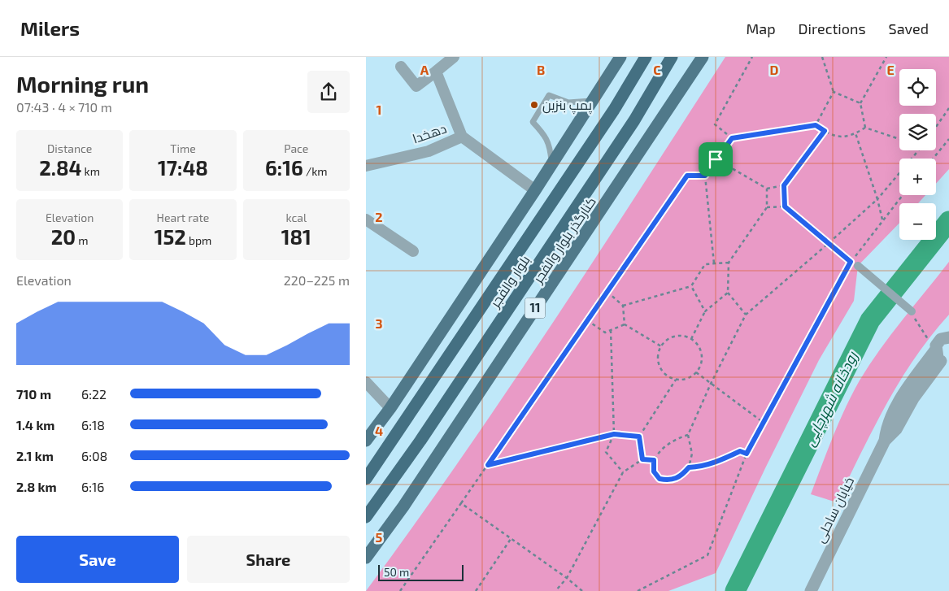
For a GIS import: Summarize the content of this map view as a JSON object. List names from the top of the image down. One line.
{"streets":{"highway":["بلوار والفجر","11"],"main road":["کنارگذر بلوار والفجر"],"street":["دهخدا","خیابان ساحلی"]},"water":["رودخانه شهرچایی"],"places":["پمپ بنزین"],"scale_bar":"50 m","page":{"header":"Milers","nav":["Map","Directions","Saved"],"heading":["Morning run","07:43 · 4 × 710 m"],"map_buttons":["+","−"],"stats":[["Distance","2.84 km"],["Time","17:48"],["Pace","6:16 /km"],["Elevation","20 m"],["Heart rate","152 bpm"],["kcal","181"]],"chart":["Elevation","220–225 m"],"list":[{"name":"710 m","note":"6:22"},{"name":"1.4 km","note":"6:18"},{"name":"2.1 km","note":"6:08"},{"name":"2.8 km","note":"6:16"}],"buttons":["Save","Share"],"scale":"50 m"},"grid":{"columns":["A","B","C","D","E"],"rows":["1","2","3","4","5"]}}
